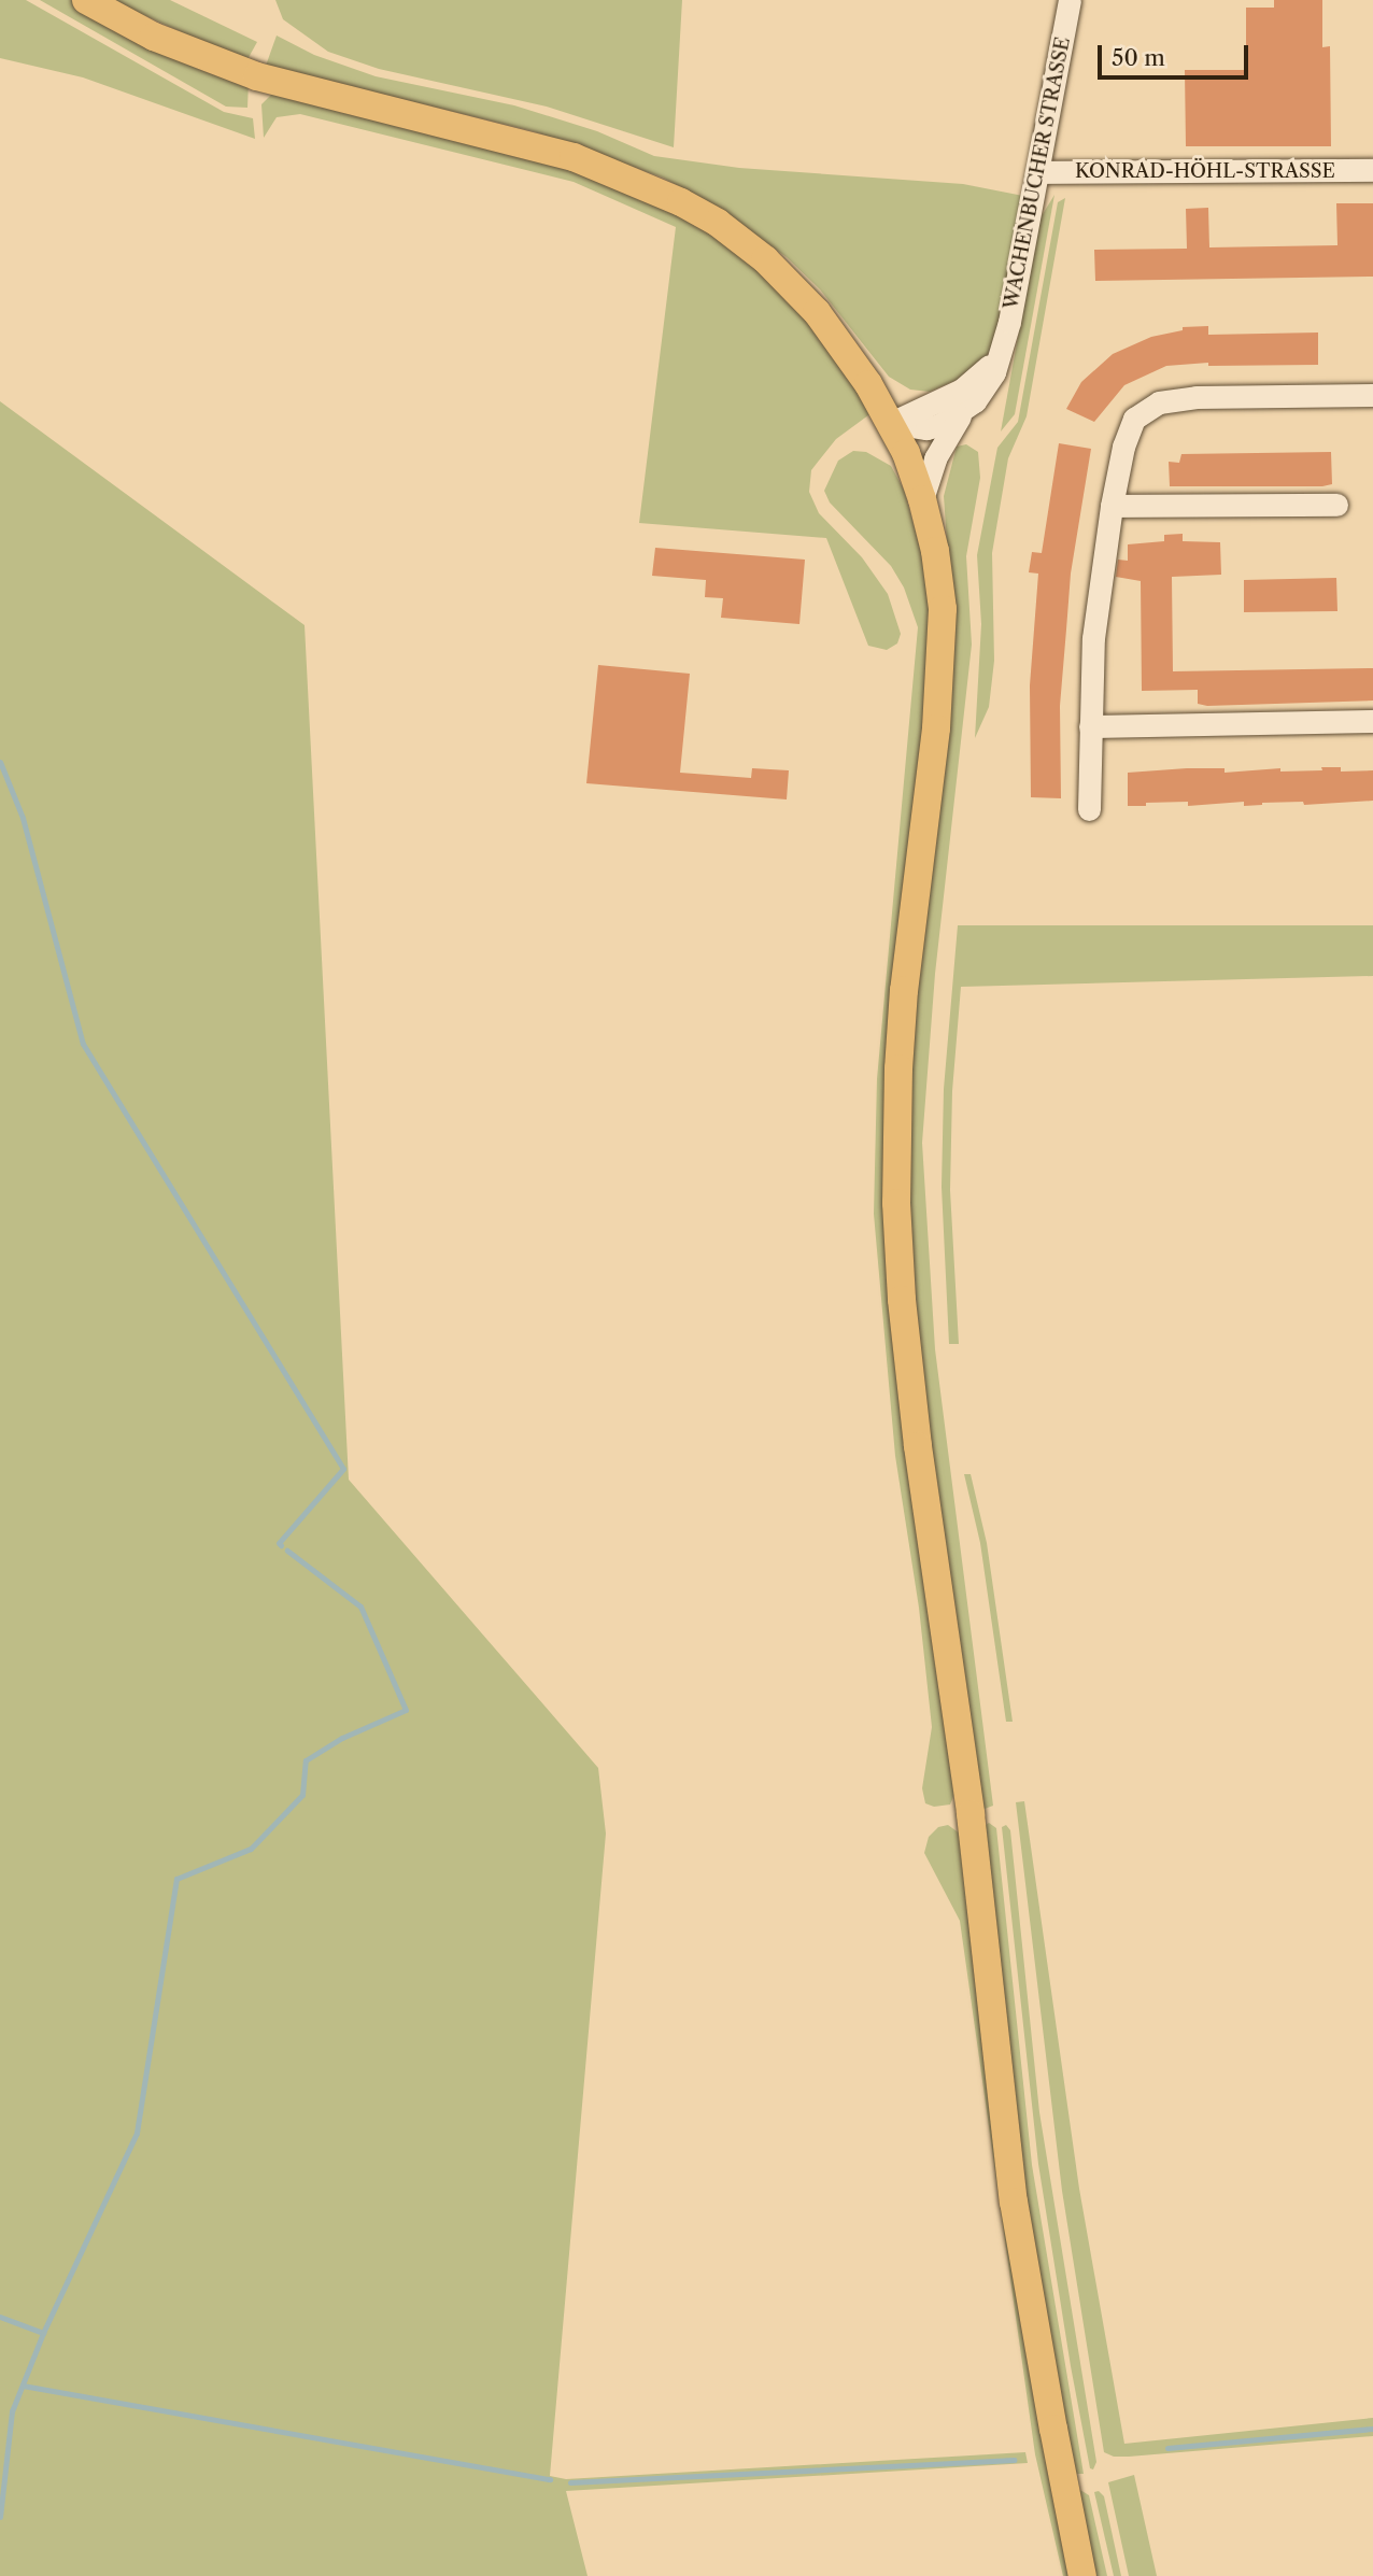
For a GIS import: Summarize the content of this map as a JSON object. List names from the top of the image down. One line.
{"streets":{"street":["KONRAD-HÖHL-STRASSE","WACHENBUCHER STRASSE"]},"crossings":[["KONRAD-HÖHL-STRASSE","WACHENBUCHER STRASSE"]],"scale_bar":"50 m"}
